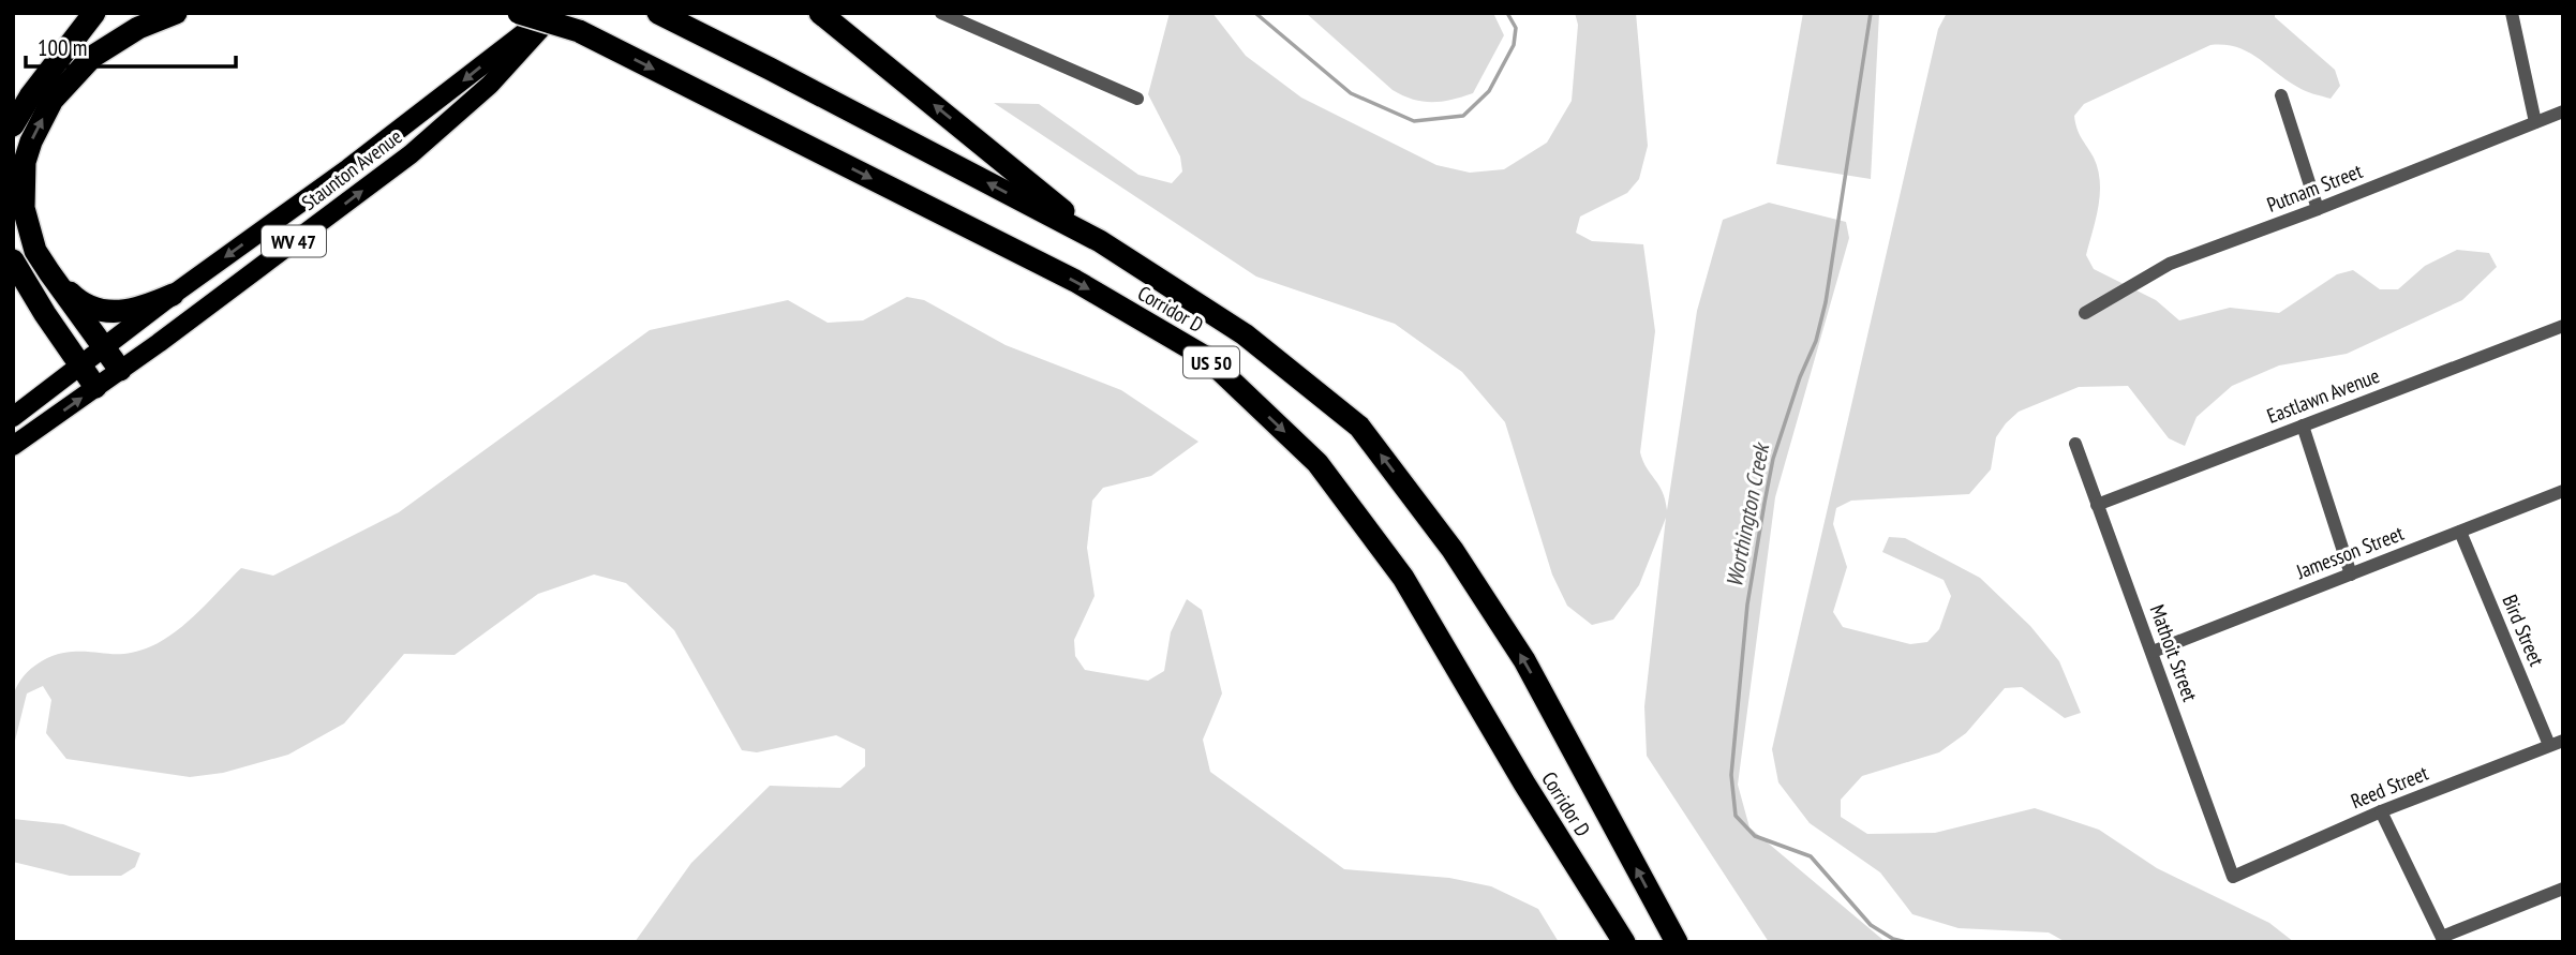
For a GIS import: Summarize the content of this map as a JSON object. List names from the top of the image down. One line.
{"streets":{"highway":["Corridor D","US 50"],"main road":["Staunton Avenue","WV 47"],"street":["Putnam Street","Eastlawn Avenue","Jamesson Street","Bird Street","Mathoit Street","Reed Street"]},"crossings":[["Staunton Avenue","Corridor D"],["Eastlawn Avenue","Mathoit Street"],["Jamesson Street","Bird Street"],["Jamesson Street","Mathoit Street"],["Bird Street","Reed Street"],["Mathoit Street","Reed Street"]],"water":["Worthington Creek"],"scale_bar":"100 m"}
